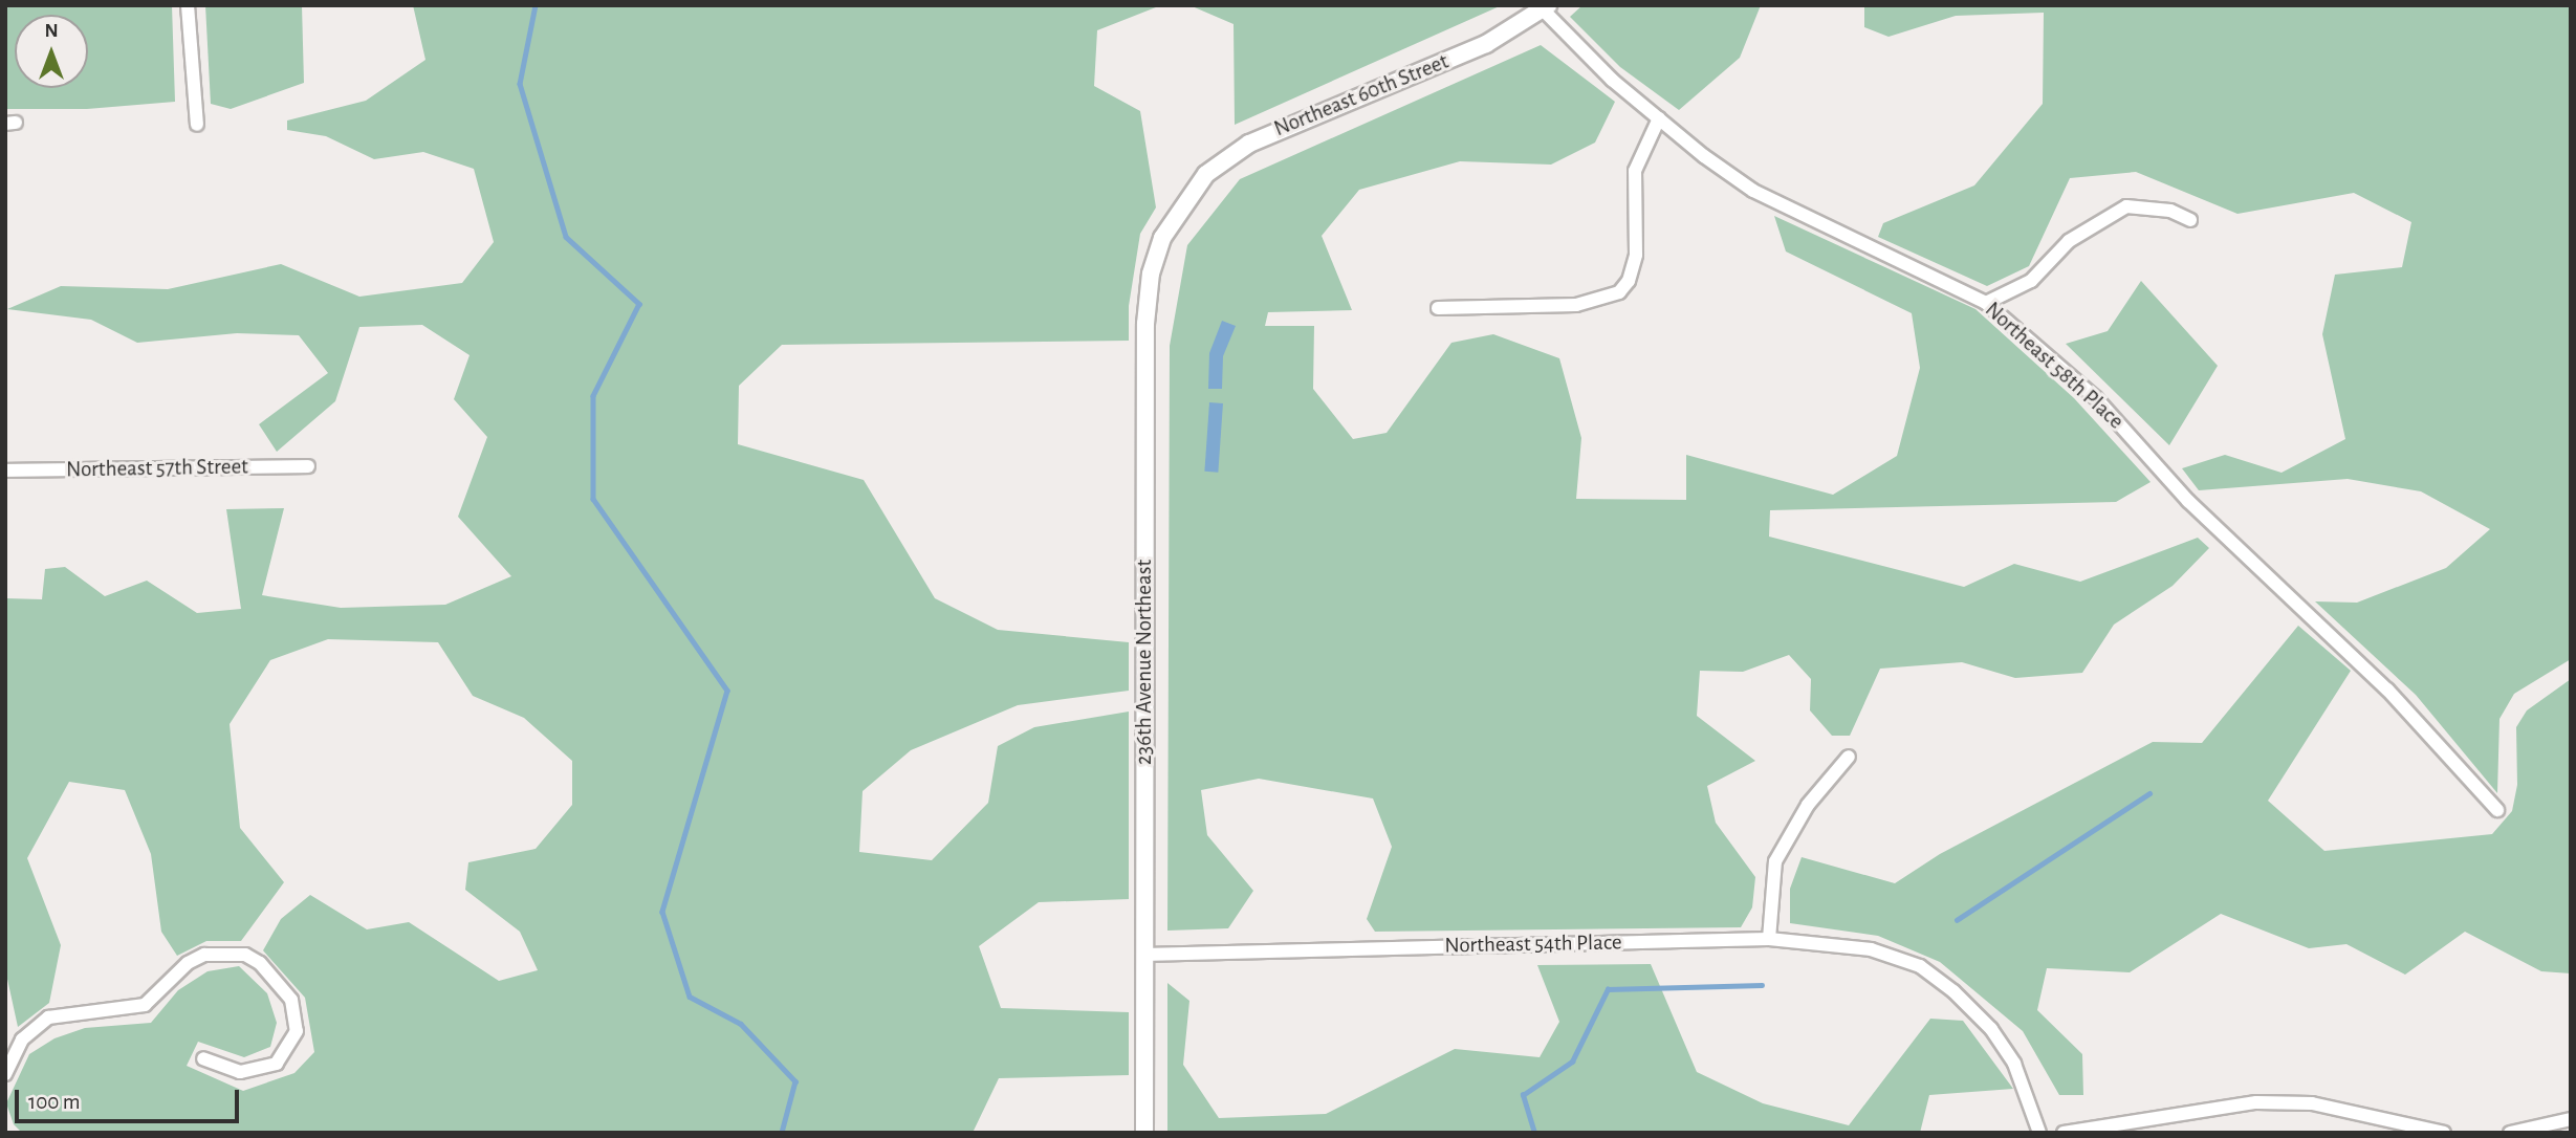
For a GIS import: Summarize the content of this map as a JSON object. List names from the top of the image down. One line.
{"streets":{"street":["Northeast 60th Street","Northeast 58th Place","Northeast 57th Street","236th Avenue Northeast","Northeast 54th Place"]},"crossings":[["Northeast 60th Street","Northeast 58th Place"],["Northeast 60th Street","236th Avenue Northeast"],["236th Avenue Northeast","Northeast 54th Place"]],"scale_bar":"100 m","north":"top"}
